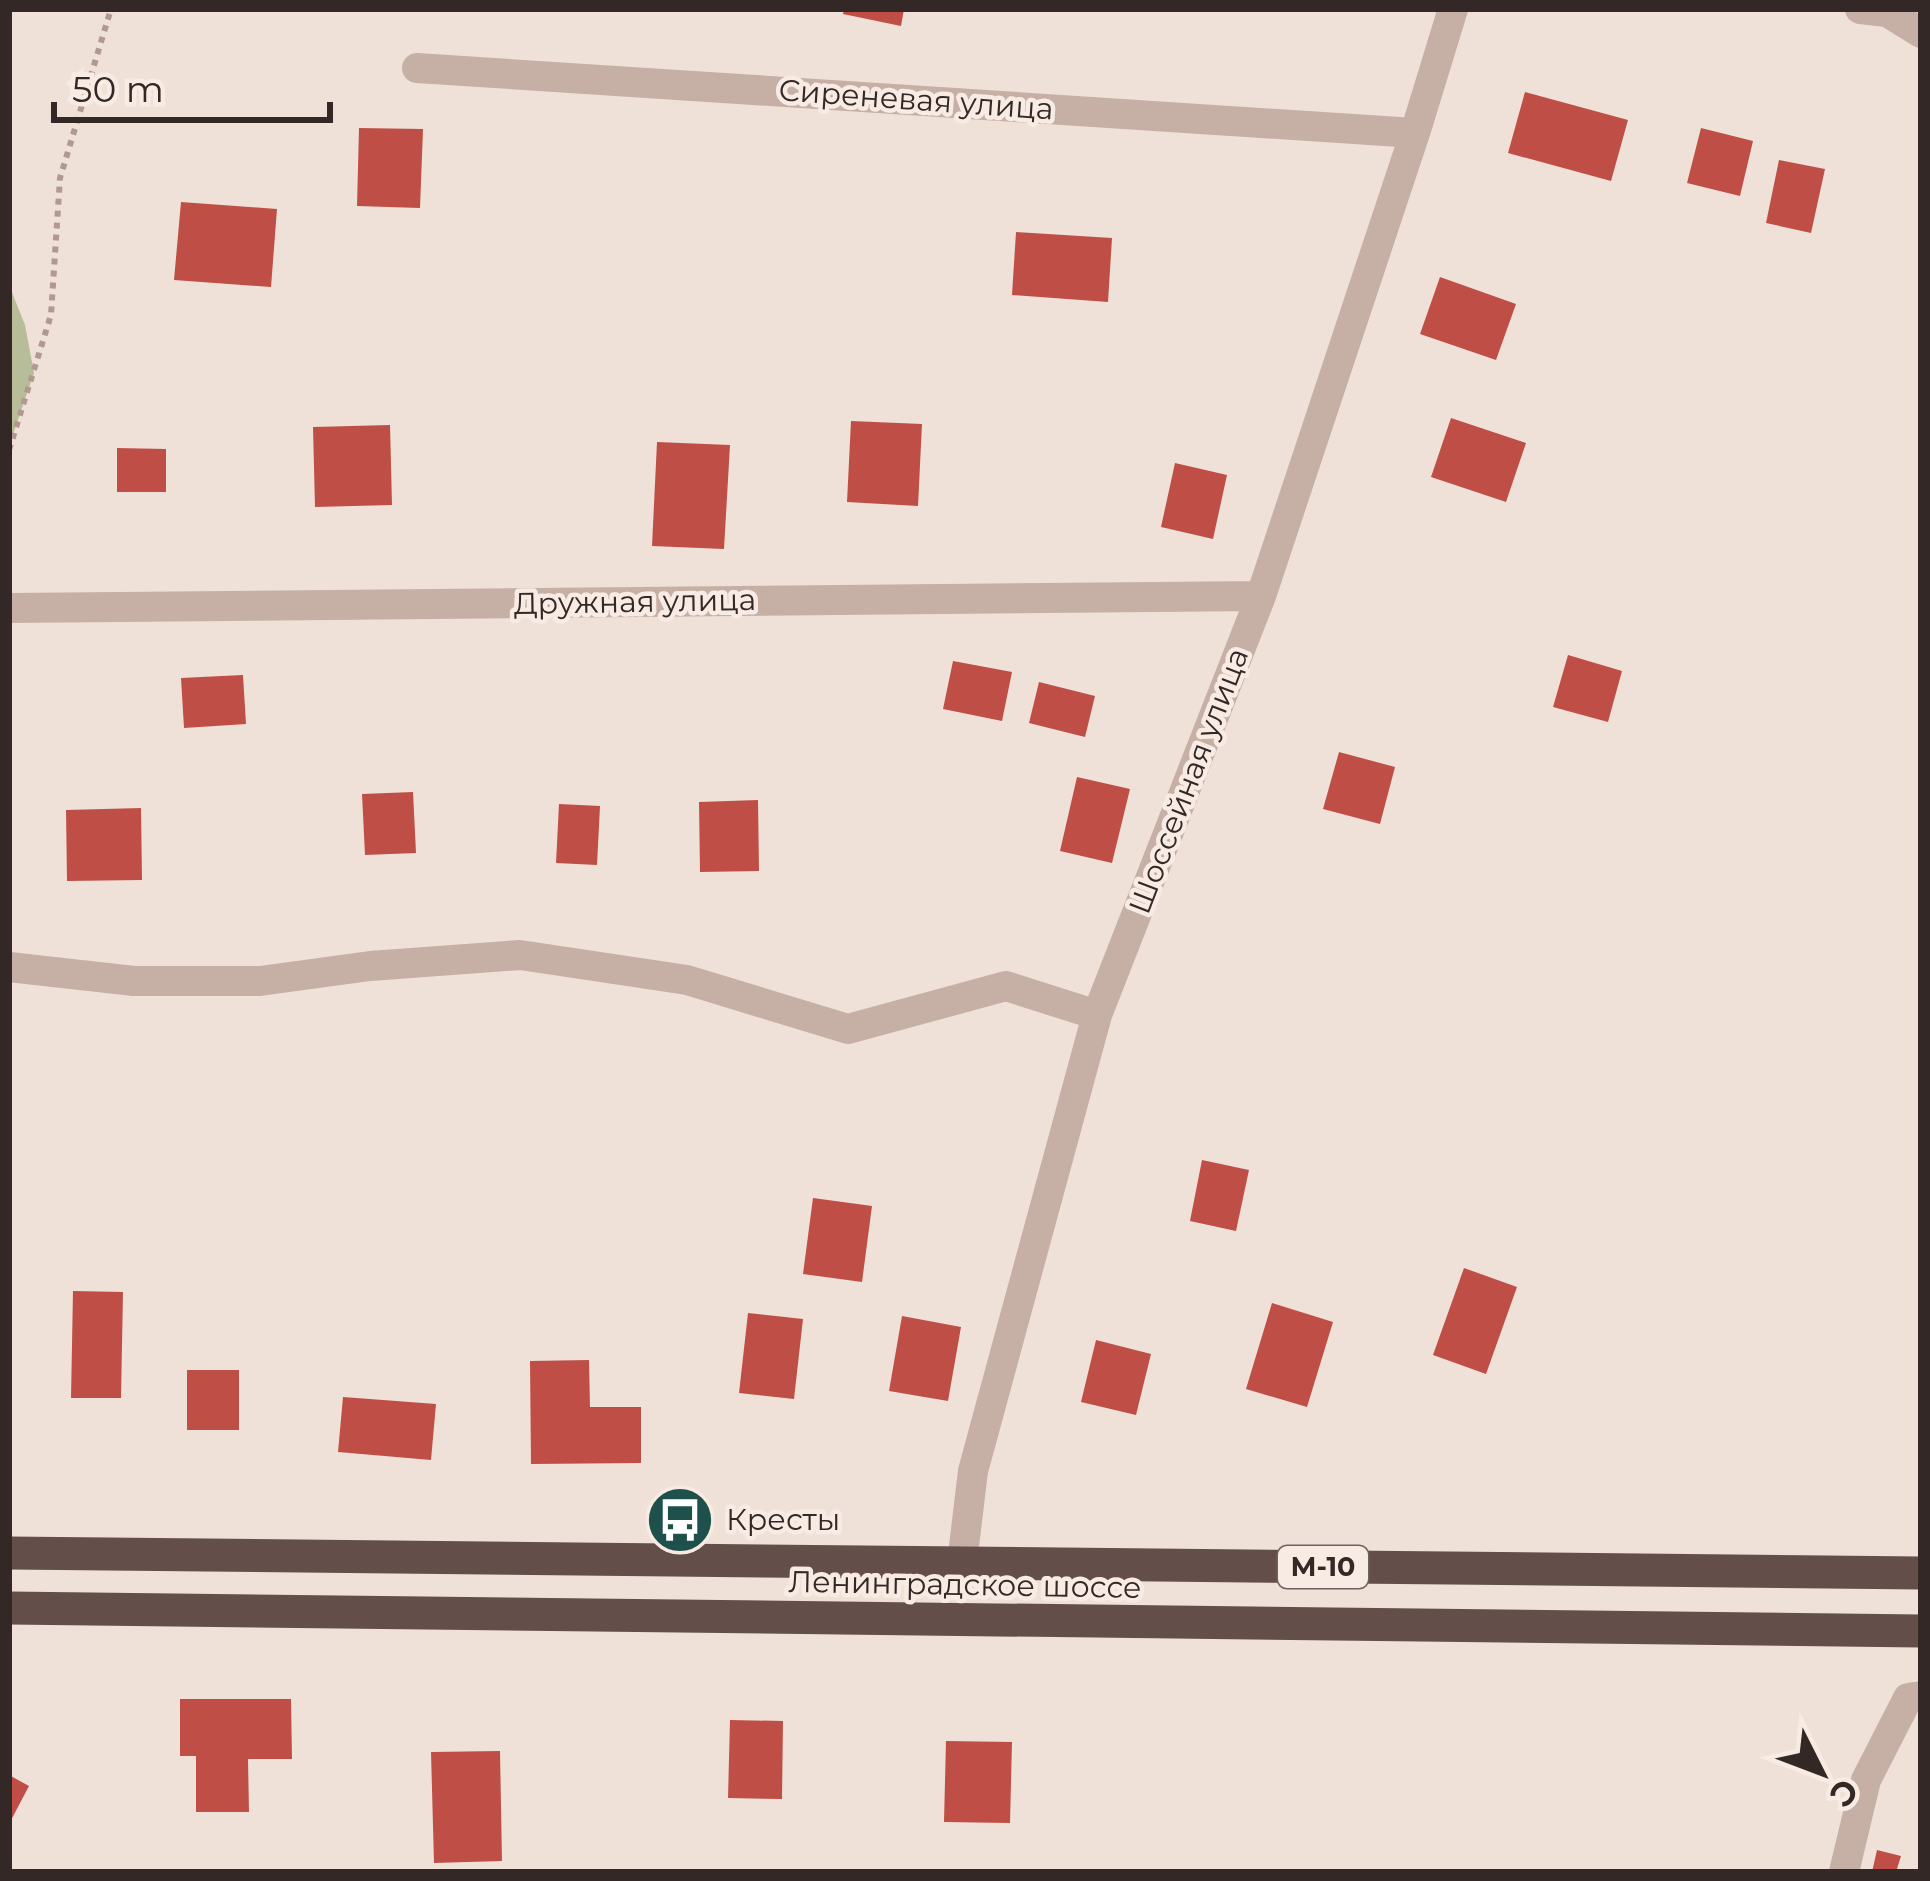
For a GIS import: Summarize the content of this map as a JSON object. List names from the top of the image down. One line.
{"streets":{"highway":["М-10","Ленинградское шоссе"],"street":["Сиреневая улица","Дружная улица","Шоссейная улица"]},"crossings":[["Сиреневая улица","Шоссейная улица"],["Дружная улица","Шоссейная улица"],["Шоссейная улица","Ленинградское шоссе"]],"places":{"bus stop":["Кресты"]},"scale_bar":"50 m","north":"bottom right"}
